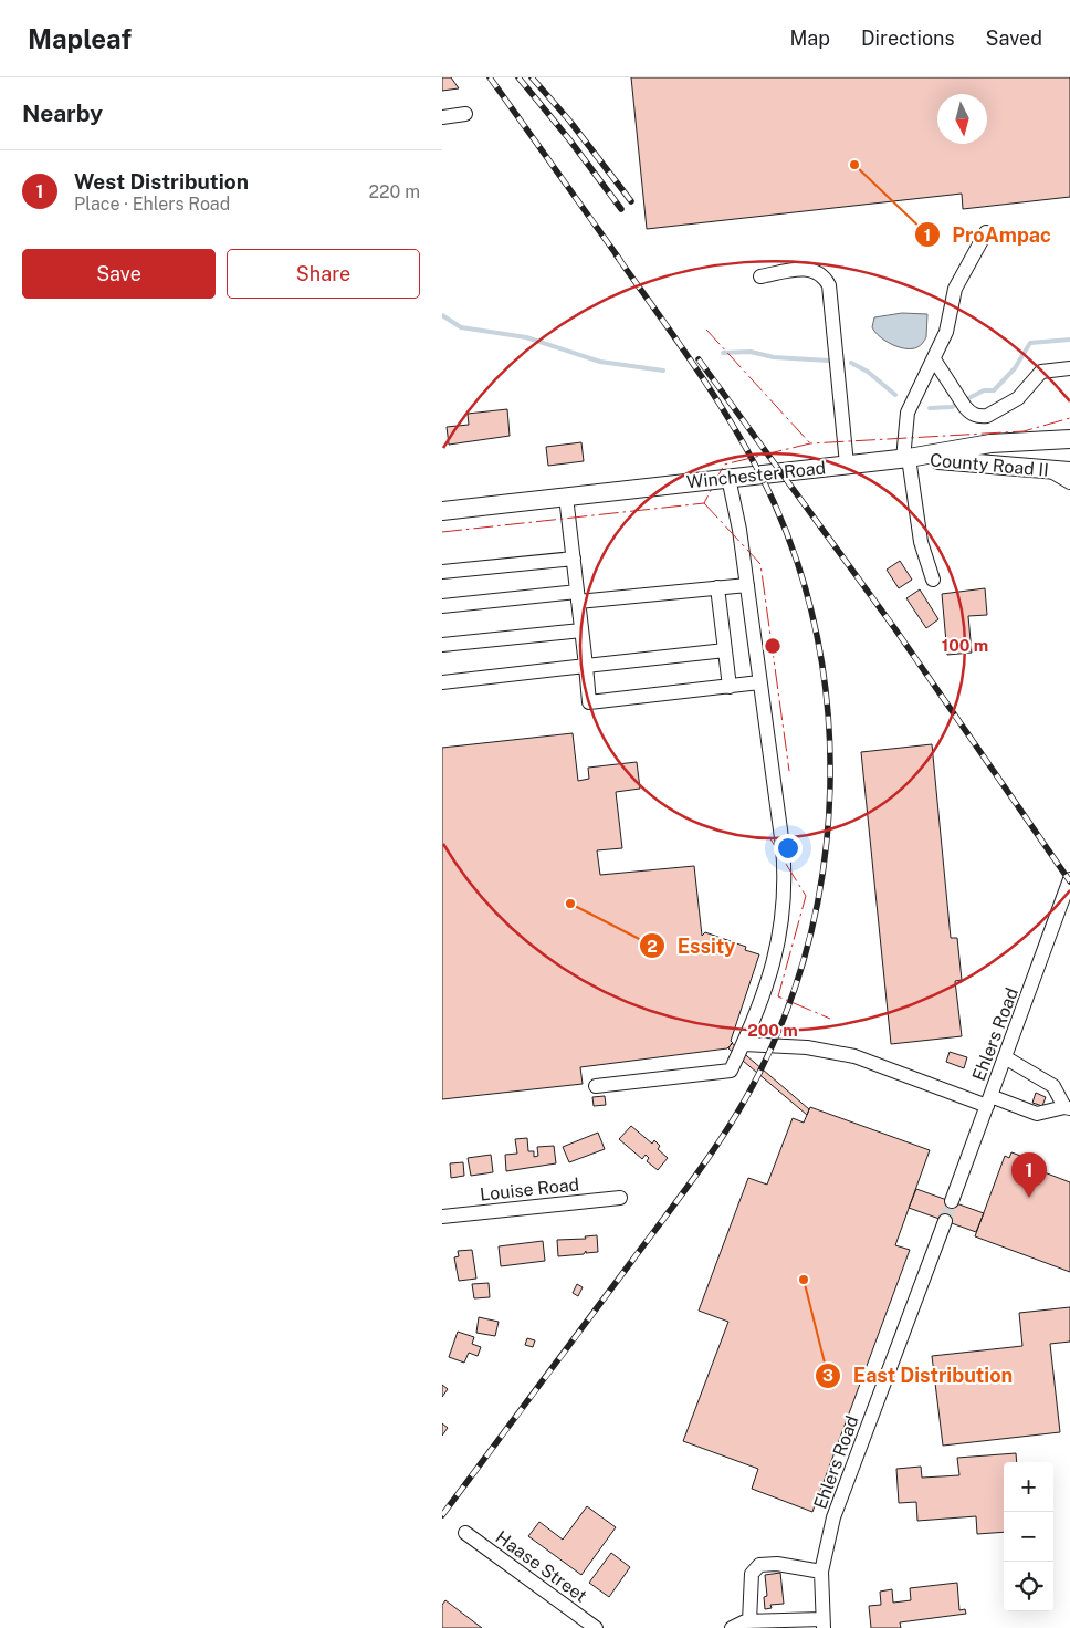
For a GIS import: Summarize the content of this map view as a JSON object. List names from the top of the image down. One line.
{"streets":{"main road":["County Road II","Winchester Road"],"street":["Ehlers Road","Louise Road","Haase Street"]},"crossings":[["County Road II","Winchester Road"]],"places":["ProAmpac","Essity","East Distribution"],"north":"bottom","page":{"header":"Mapleaf","nav":["Map","Directions","Saved"],"heading":"Nearby","list":[{"mark":"1","name":"West Distribution","note":"Place · Ehlers Road","value":"220 m"}],"buttons":["Save","Share"],"pins":"1","map_buttons":["+","−"]},"rings":["100 m","200 m"]}
